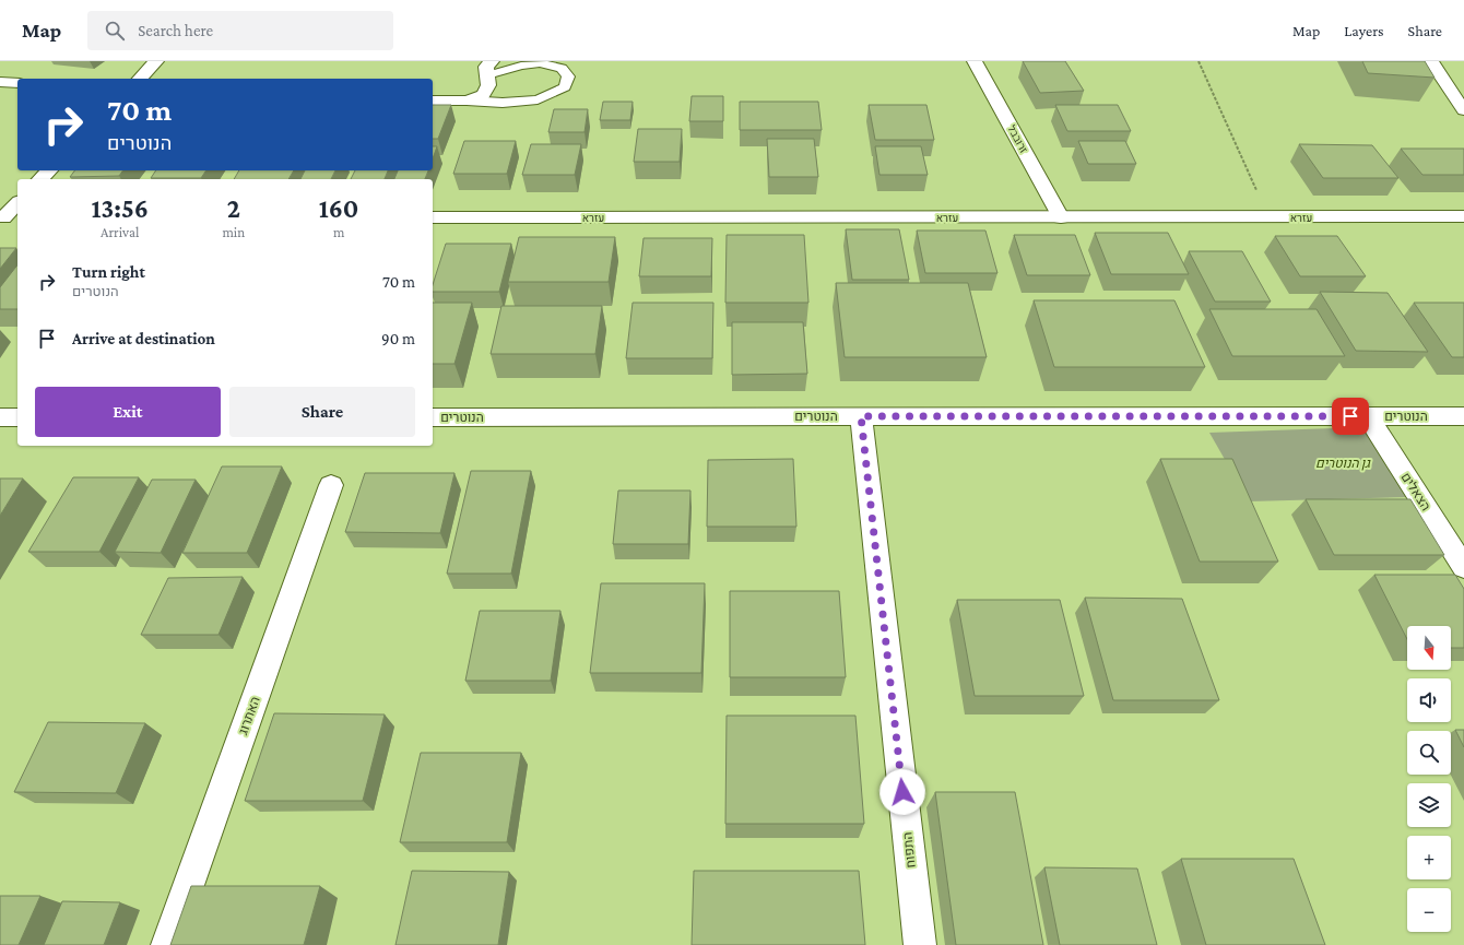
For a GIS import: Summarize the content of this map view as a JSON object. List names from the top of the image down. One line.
{"streets":{"street":["זרובבל","עזרא","הנוטרים","הצאלים","האתרוג","התפוח"]},"crossings":[["זרובבל","עזרא"],["הנוטרים","הצאלים"],["הנוטרים","התפוח"]],"parks":["גן הנוטרים"],"north":"bottom","page":{"header":"Map","search":"Search here","nav":["Map","Layers","Share"],"turn":["70 m","הנוטרים"],"eta":["13:56","Arrival","2","min","160","m"],"list":[{"name":"Turn right","note":"הנוטרים","value":"70 m"},{"name":"Arrive at destination","value":"90 m"}],"buttons":["Exit","Share"],"map_buttons":["+","−"]}}
